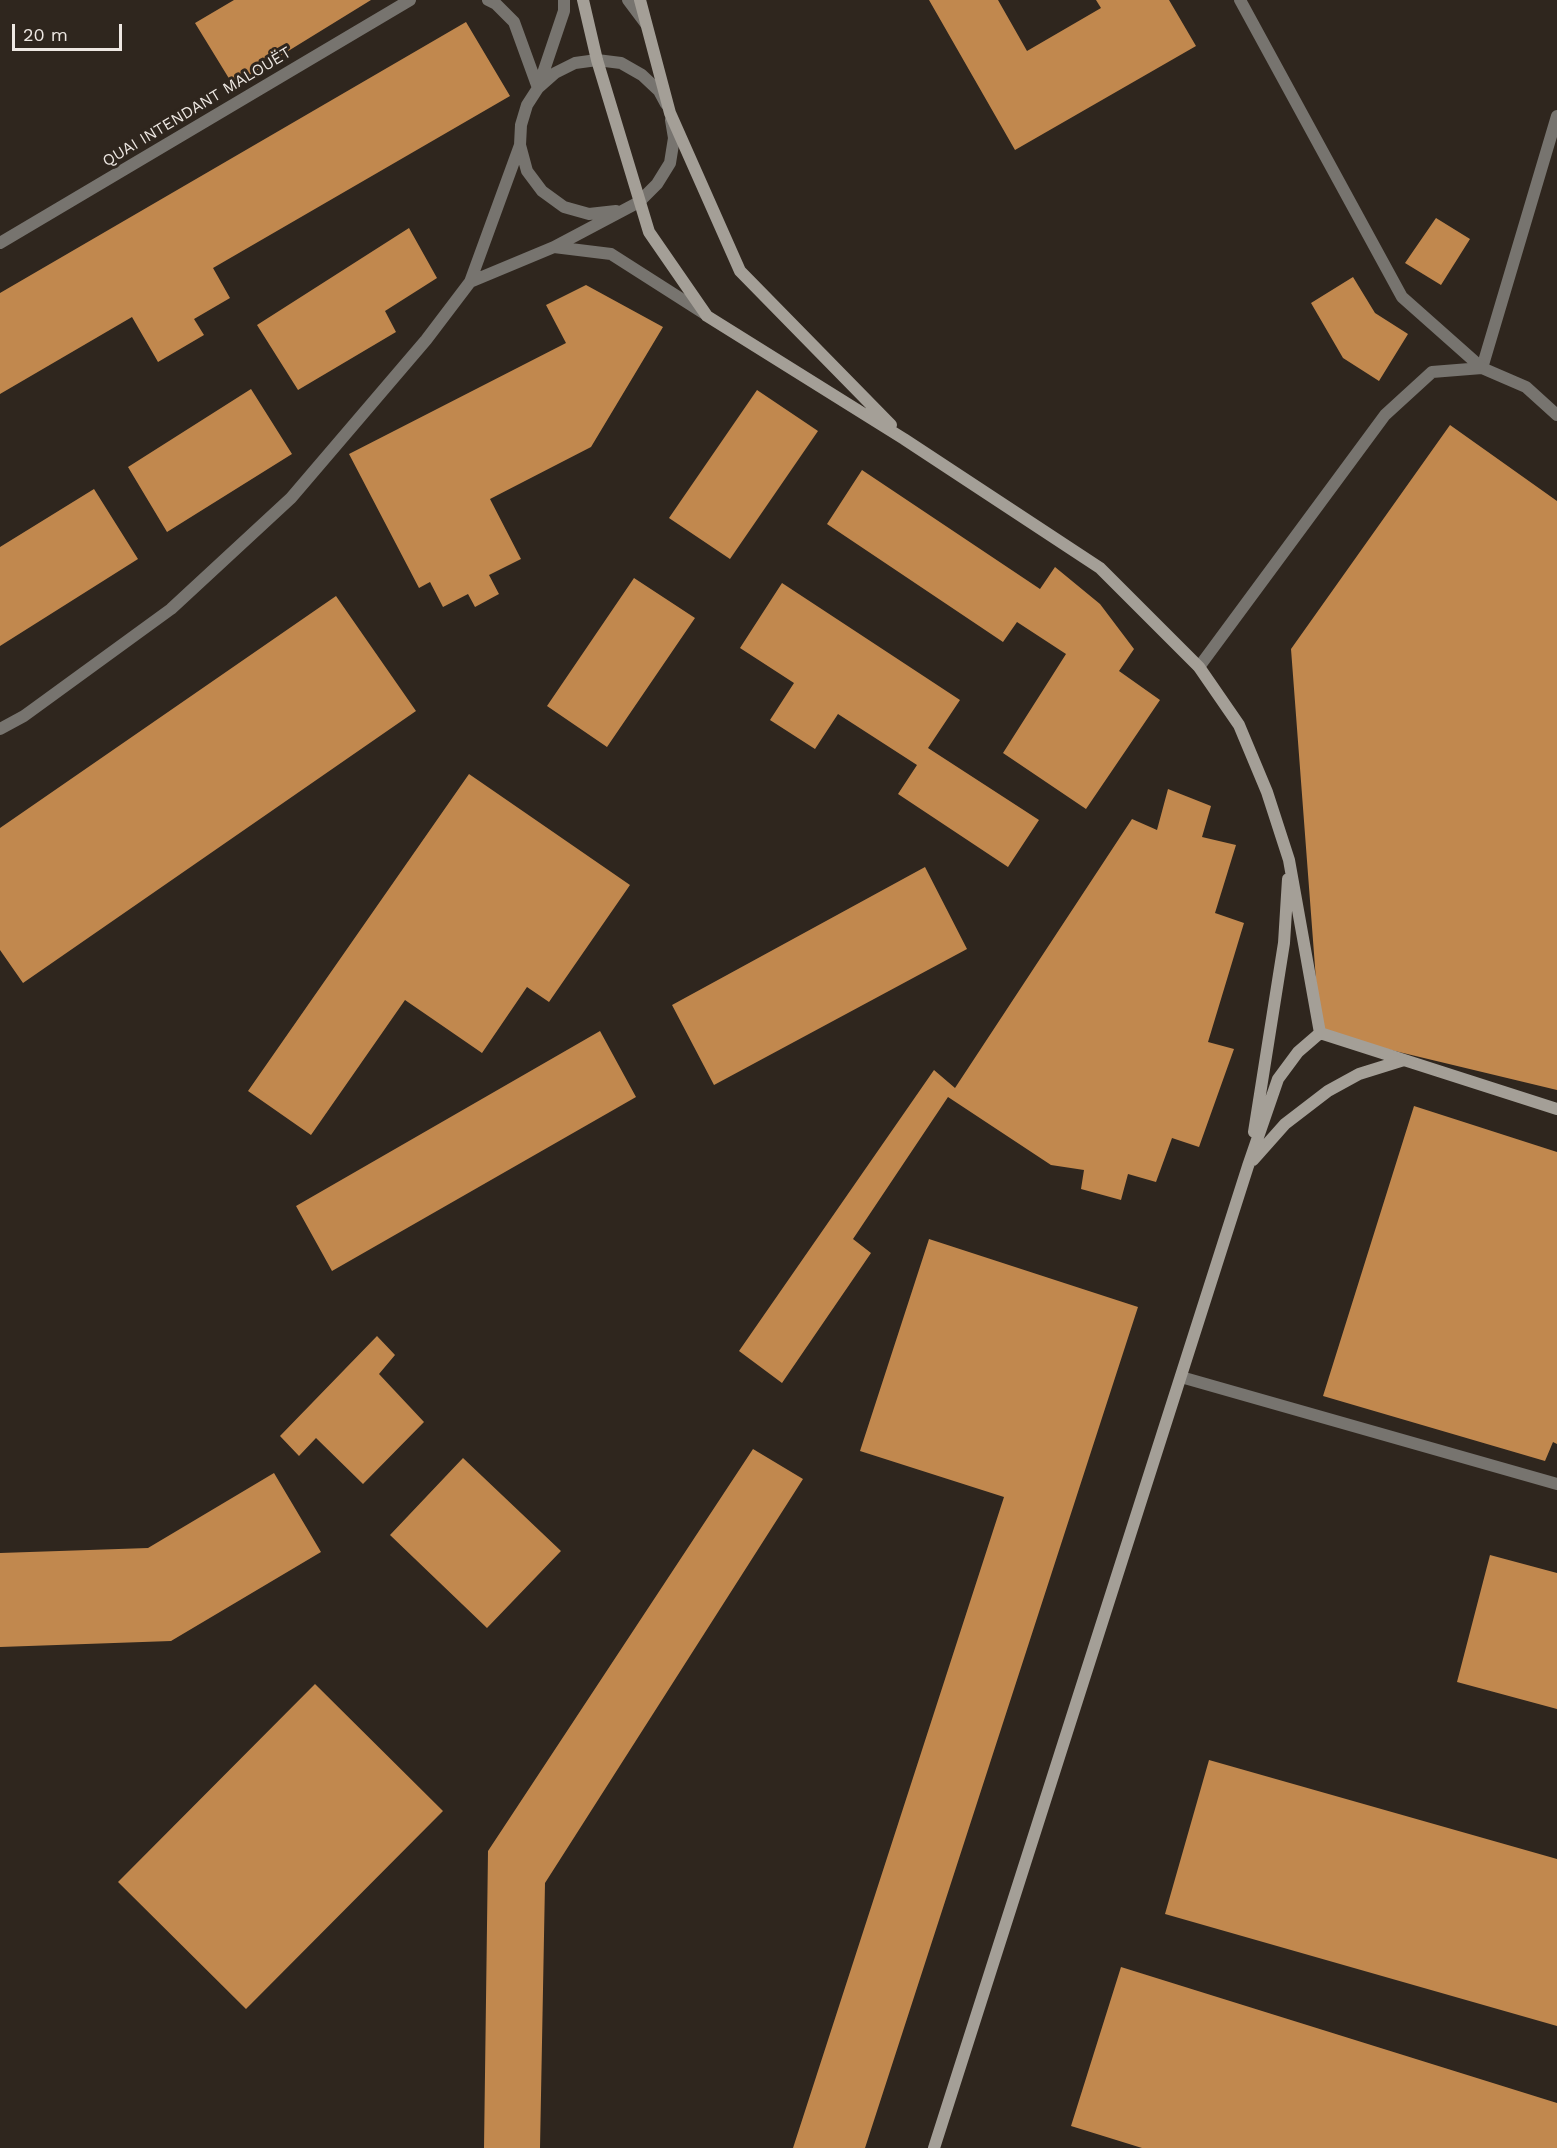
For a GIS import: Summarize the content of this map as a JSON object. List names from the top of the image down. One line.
{"streets":{"street":["QUAI INTENDANT MALOUËT"]},"scale_bar":"20 m"}
